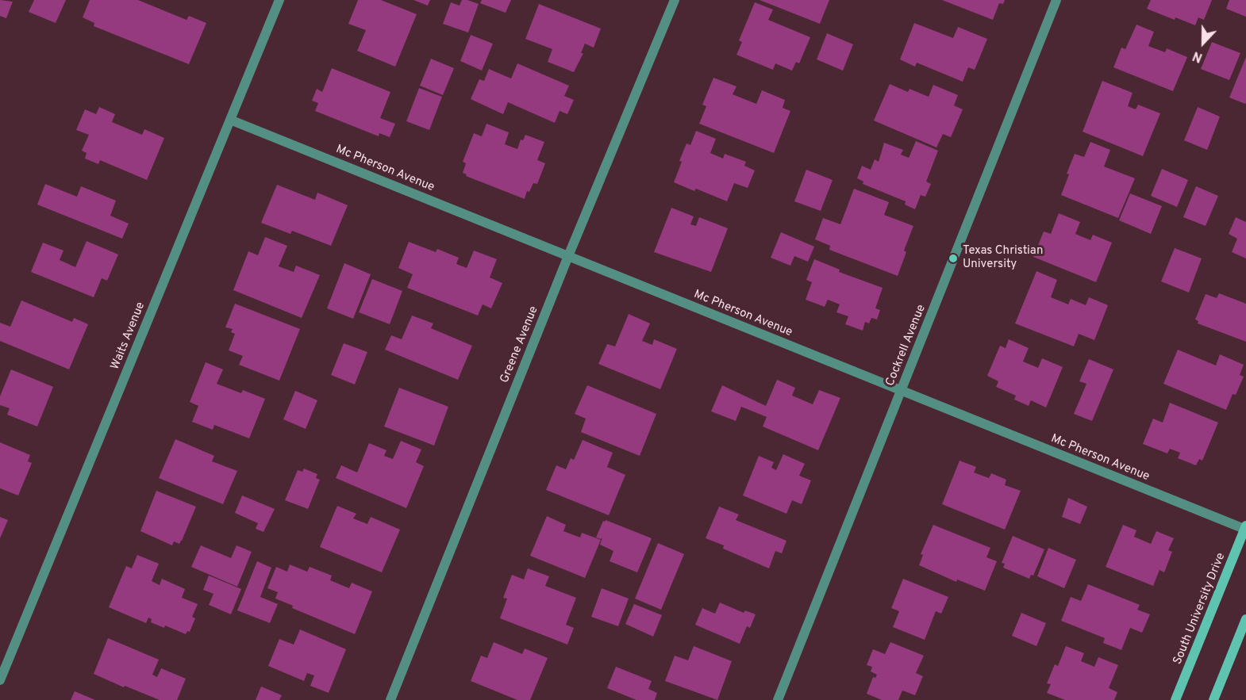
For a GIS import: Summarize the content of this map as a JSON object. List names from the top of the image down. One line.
{"streets":{"main road":["South University Drive"],"street":["Mc Pherson Avenue","Waits Avenue","Greene Avenue","Cockrell Avenue"]},"crossings":[["Mc Pherson Avenue","Waits Avenue"],["Mc Pherson Avenue","Greene Avenue"],["Mc Pherson Avenue","Cockrell Avenue"],["Mc Pherson Avenue","South University Drive"]],"places":["Texas Christian University"],"north":"bottom"}
